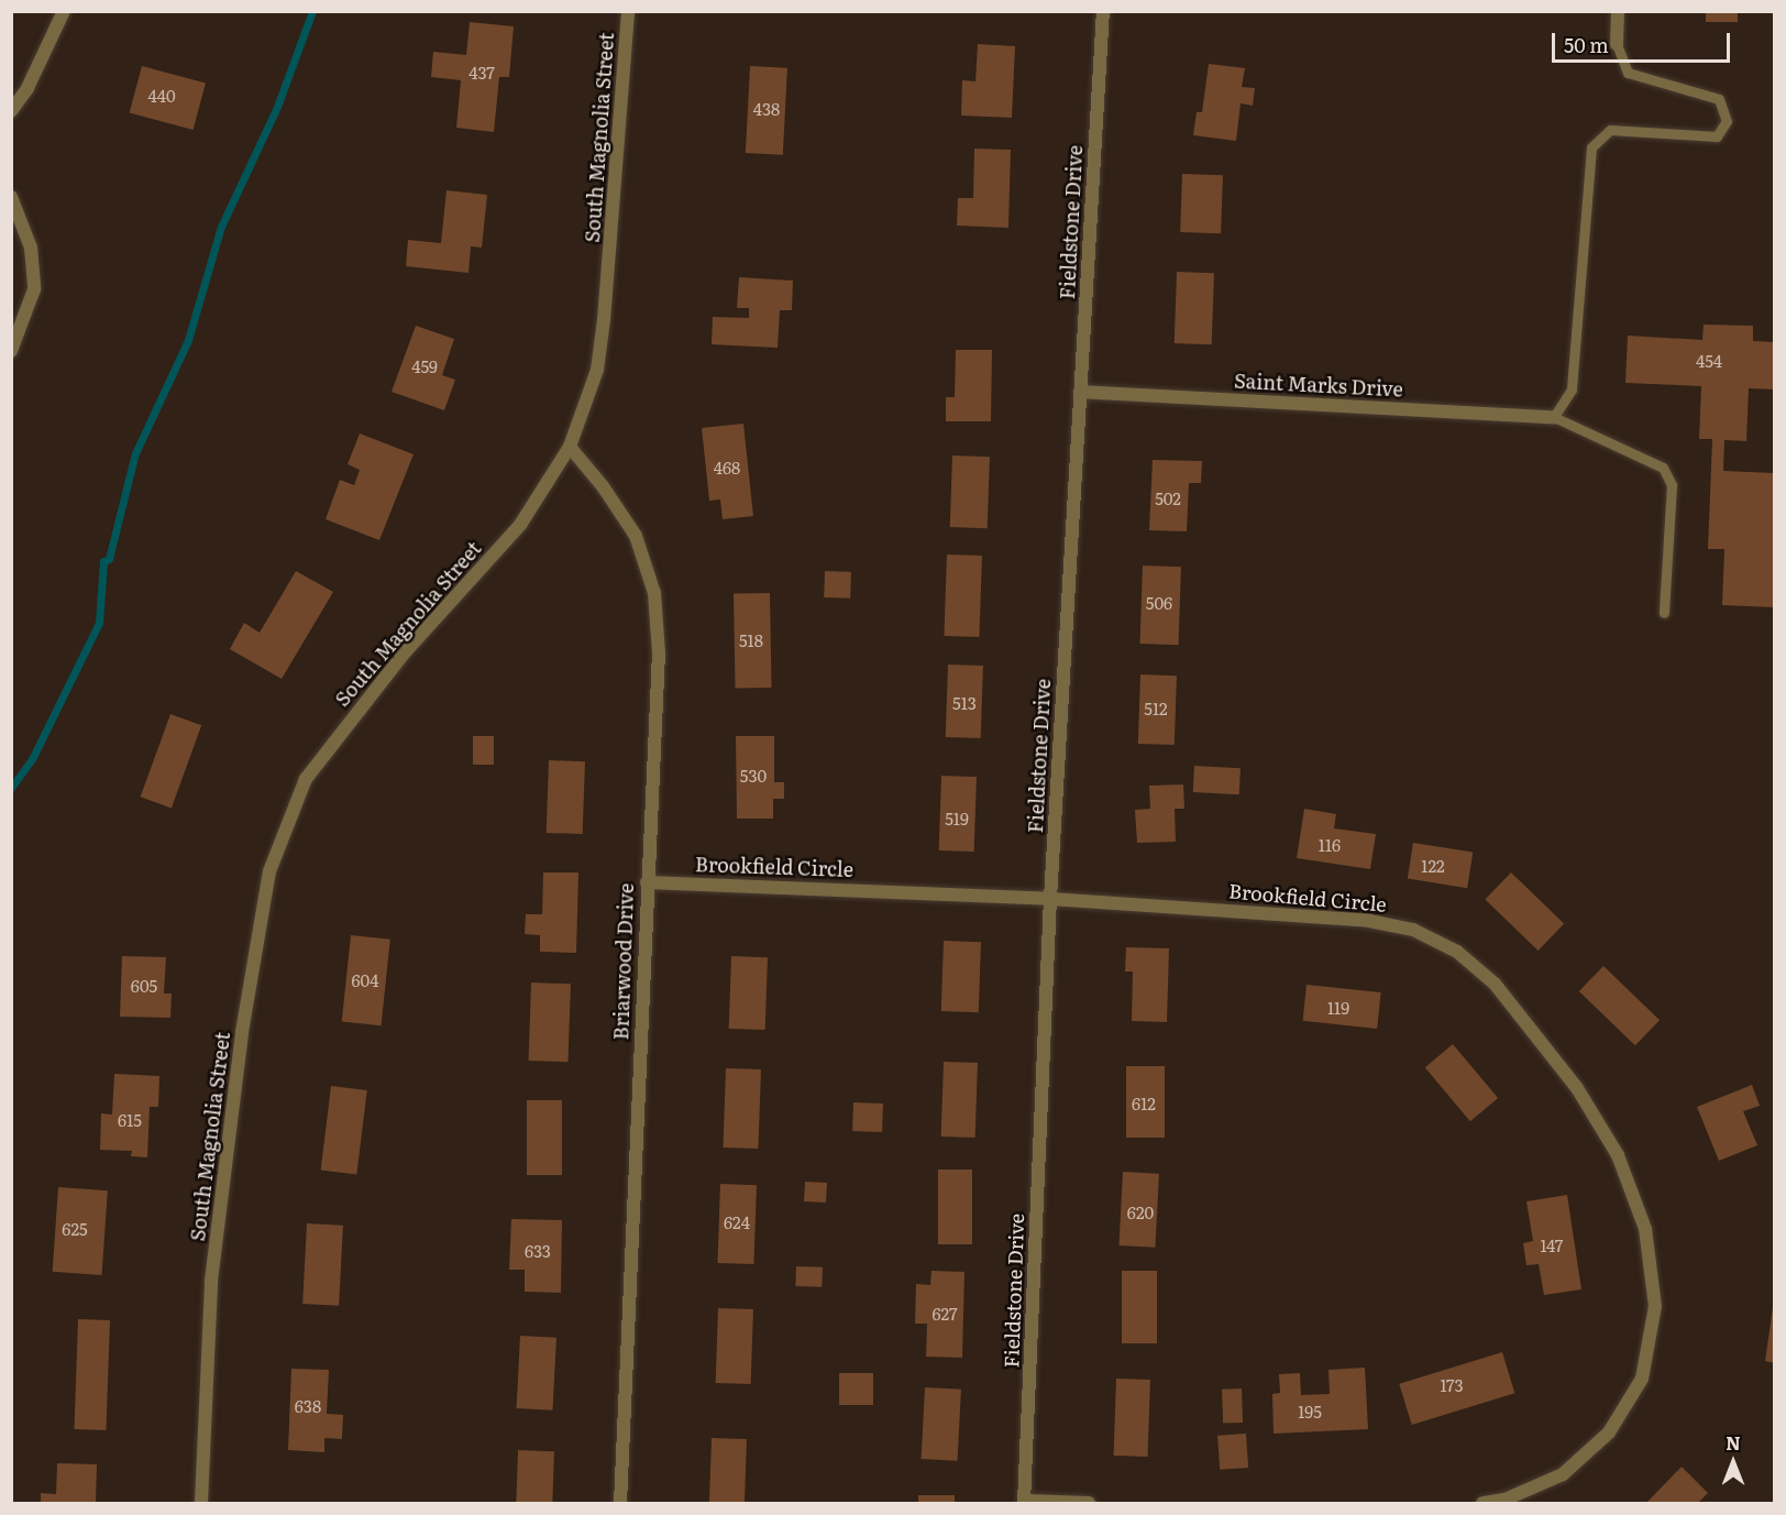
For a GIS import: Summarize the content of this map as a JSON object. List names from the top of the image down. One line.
{"streets":{"street":["South Magnolia Street","Fieldstone Drive","Saint Marks Drive","Brookfield Circle","Briarwood Drive"]},"crossings":[["South Magnolia Street","Briarwood Drive"],["Fieldstone Drive","Saint Marks Drive"],["Fieldstone Drive","Brookfield Circle"],["Brookfield Circle","Briarwood Drive"]],"house_numbers":["437","440","438","454","459","468","502","506","518","513","512","530","519","116","122","604","605","119","612","615","620","624","625","147","633","627","173","638","195"],"scale_bar":"50 m","north":"top"}
